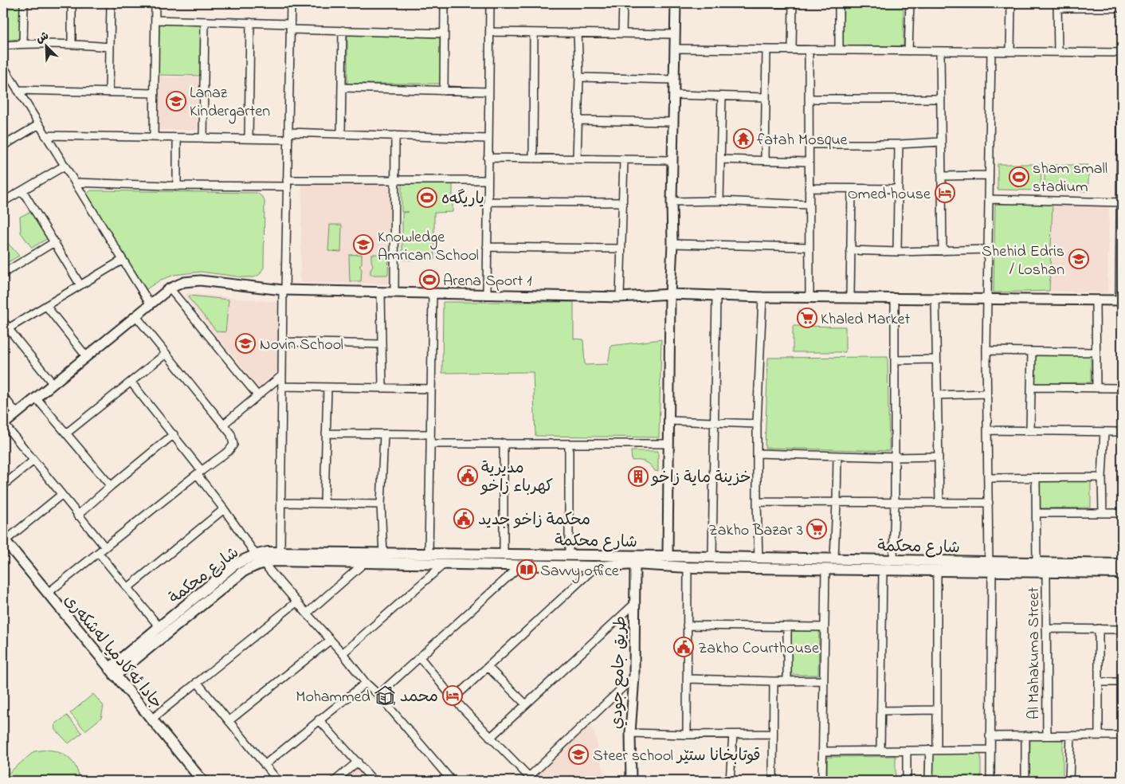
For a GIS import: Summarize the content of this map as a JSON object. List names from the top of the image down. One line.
{"streets":{"main road":["شارع محكمة","جادا ئه‌كادميا له‌شكه‌رى"],"street":["Al Mahakuma Street","طريق جامع جودي"]},"crossings":[["شارع محكمة","جادا ئه‌كادميا له‌شكه‌رى"],["شارع محكمة","Al Mahakuma Street"],["شارع محكمة","طريق جامع جودي"]],"places":{"school or university":["Lanaz Kindergarten","Knowledge Amrican School","Shehid Edris / Loshan","Novin School","Steer school قوتابخانا ستێر"],"temple":["fatah Mosque"],"sports":["sham small stadium","یاریگه‌ه","Arena Sport 1"],"hotel":["Omed house","Mohammed 🏠 محمد"],"supermarket":["Khaled Market","Zakho Bazar 3"],"public building":["مديرية كهرباء زاخو","محكمة زاخو جديد","Zakho Courthouse"],"building":["خزينة ماية زاخو"],"library":["Savvy office"]},"north":"top left"}
